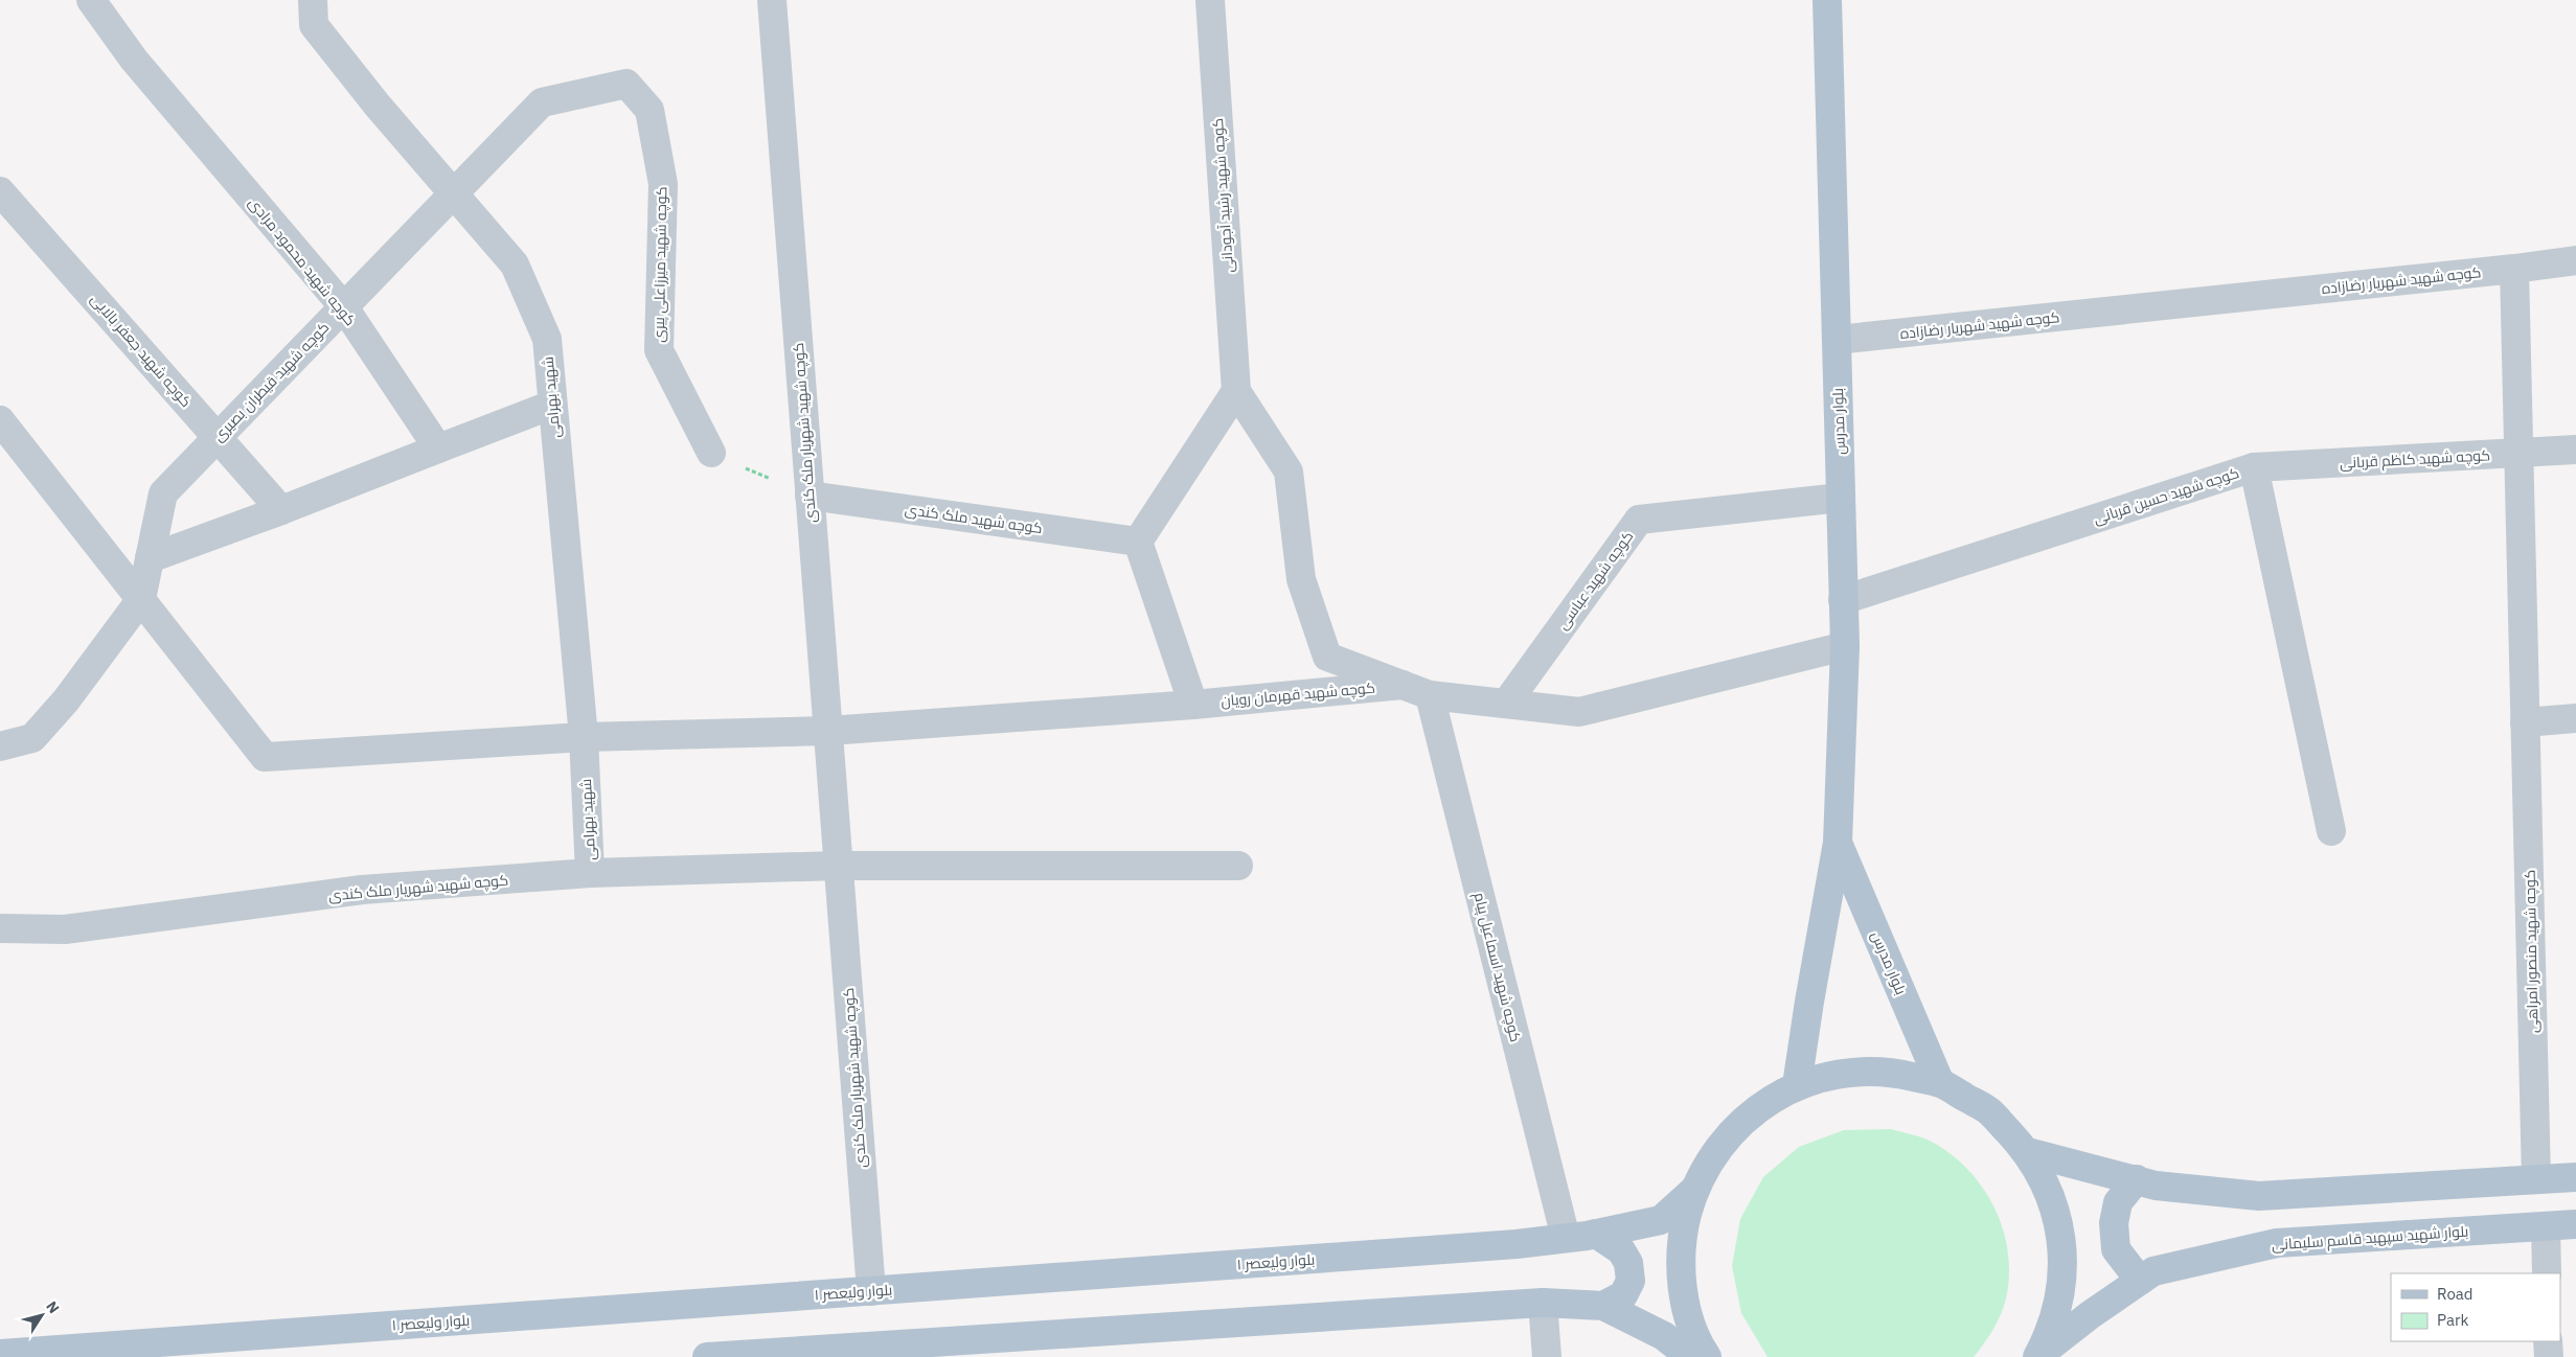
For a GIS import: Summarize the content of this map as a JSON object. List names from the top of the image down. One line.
{"streets":{"main road":["بلوار مدرس","بلوار شهید سپهبد قاسم سلیمانی","بلوار ولیعصر ۱"],"street":["کوچه شهید رشید آجودانی","کوچه شهید محمود مرادی","کوچه شهید میرزاعلی پیری","کوچه شهید شهریار رضازاده","کوچه شهید جعفر بالایی","کوچه شهید قیطران بصیری","شهید بهرامی","کوچه شهید شهریار ملک کندی","کوچه شهید کاظم قربانی","کوچه شهید حسین قربانی","کوچه شهید ملک کندی","کوچه شهید عباسی","کوچه شهید قهرمان رویان","کوچه شهید منصور امراهی","کوچه شهید اسماعیل پیام"]},"crossings":[["کوچه شهید محمود مرادی","کوچه شهید قیطران بصیری"],["کوچه شهید میرزاعلی پیری","کوچه شهید قیطران بصیری"],["کوچه شهید شهریار رضازاده","بلوار مدرس"],["کوچه شهید جعفر بالایی","کوچه شهید قیطران بصیری"],["کوچه شهید قیطران بصیری","شهید بهرامی"],["کوچه شهید قیطران بصیری","کوچه شهید قهرمان رویان"],["شهید بهرامی","کوچه شهید شهریار ملک کندی"],["شهید بهرامی","کوچه شهید قهرمان رویان"],["بلوار مدرس","کوچه شهید حسین قربانی"],["بلوار مدرس","کوچه شهید عباسی"],["کوچه شهید شهریار ملک کندی","کوچه شهید ملک کندی"],["کوچه شهید شهریار ملک کندی","کوچه شهید قهرمان رویان"],["کوچه شهید شهریار ملک کندی","بلوار ولیعصر ۱"],["کوچه شهید کاظم قربانی","کوچه شهید حسین قربانی"],["کوچه شهید اسماعیل پیام","بلوار ولیعصر ۱"]],"legend":["Road","Park"],"north":"top right"}
